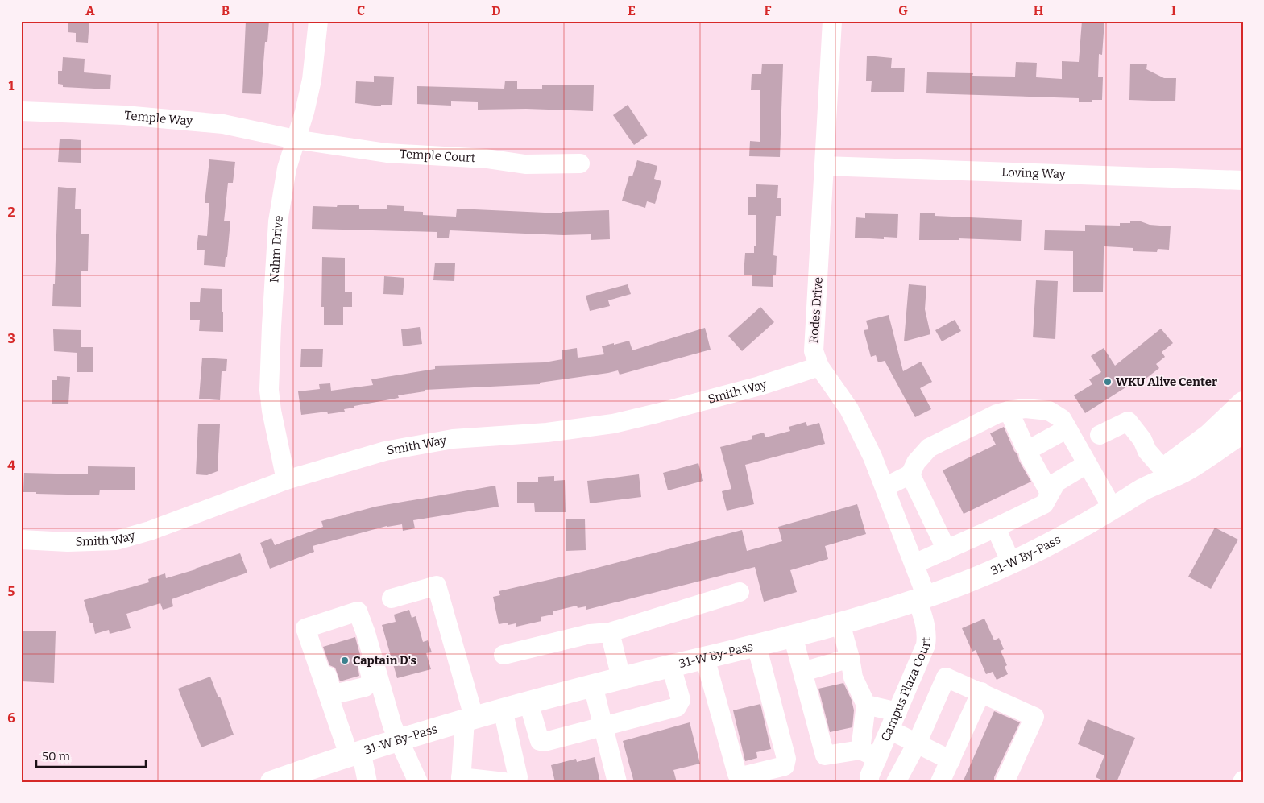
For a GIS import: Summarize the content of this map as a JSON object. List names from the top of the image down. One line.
{"streets":{"main road":["31-W By-Pass"],"street":["Temple Way","Temple Court","Loving Way","Nahm Drive","Rodes Drive","Smith Way","Campus Plaza Court"]},"crossings":[["Temple Way","Temple Court"],["Temple Way","Nahm Drive"],["Temple Court","Nahm Drive"],["Loving Way","Rodes Drive"],["Nahm Drive","Smith Way"],["Rodes Drive","Smith Way"],["Rodes Drive","31-W By-Pass"],["Rodes Drive","Campus Plaza Court"],["31-W By-Pass","Campus Plaza Court"]],"places":["WKU Alive Center","Captain D's"],"scale_bar":"50 m","grid":{"columns":["A","B","C","D","E","F","G","H","I"],"rows":["1","2","3","4","5","6"]}}
